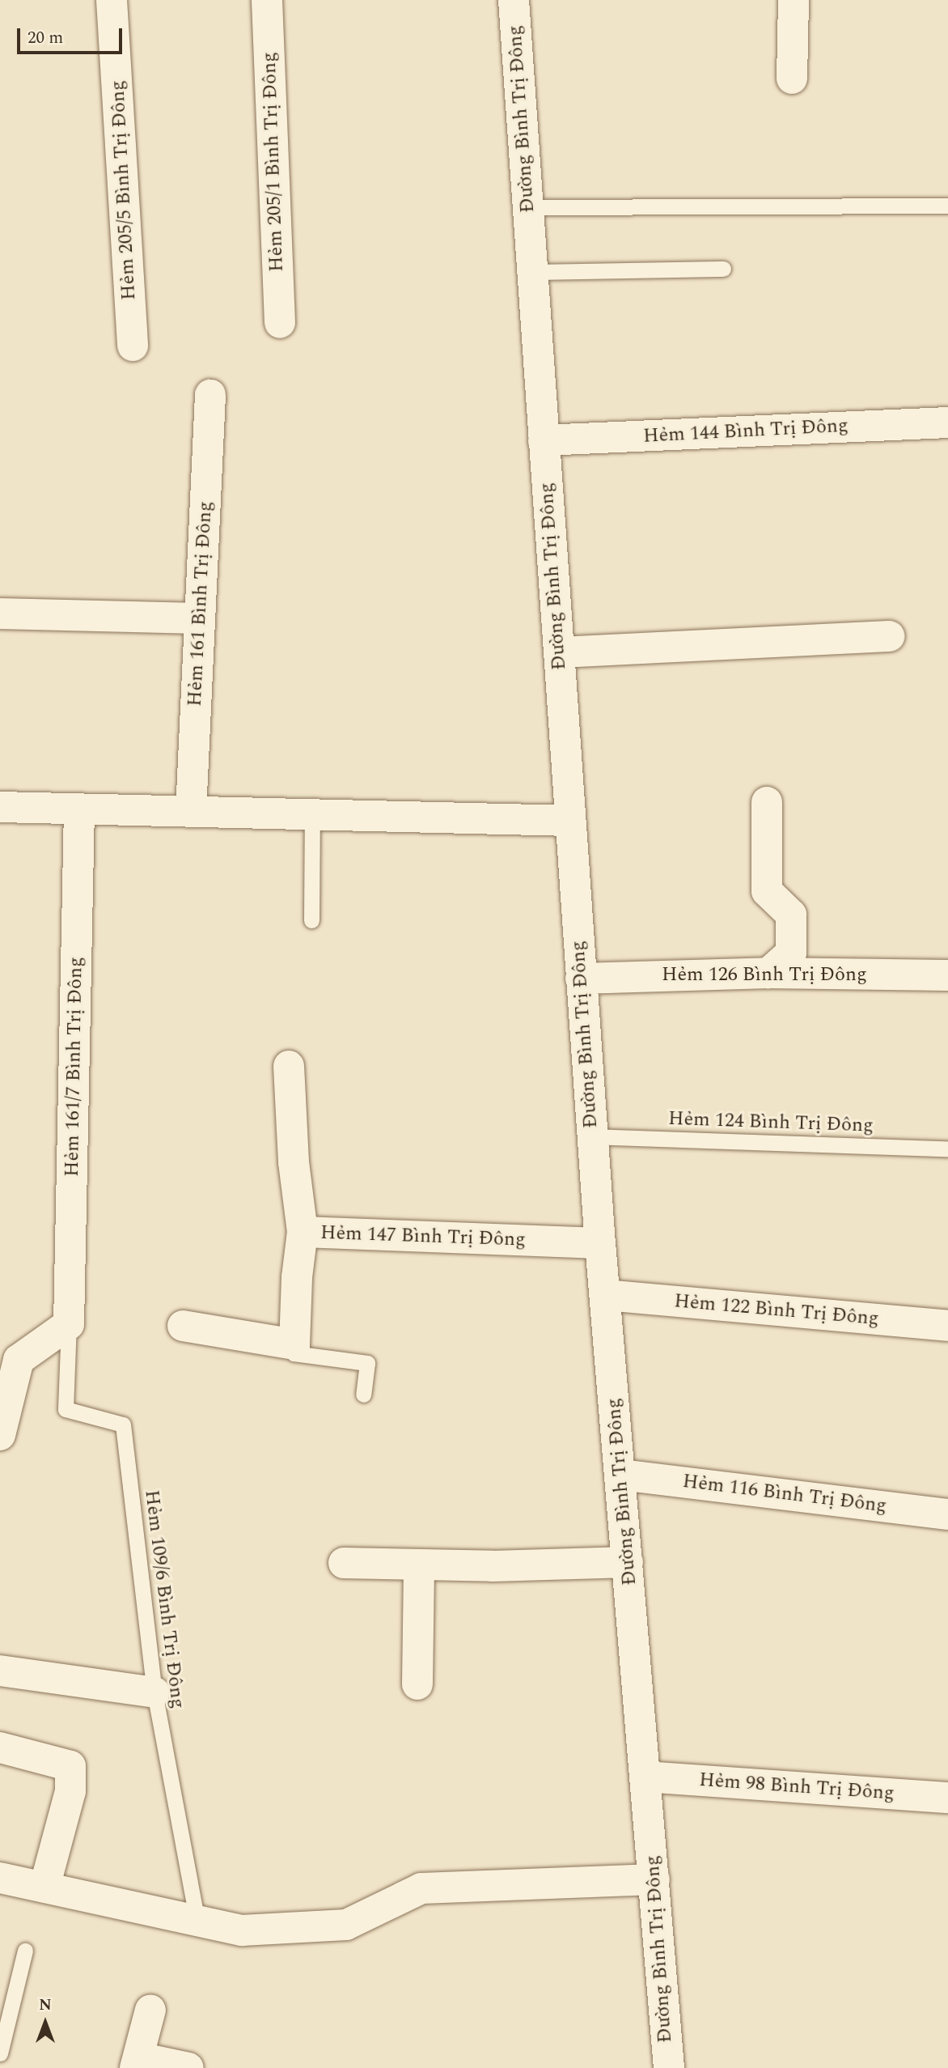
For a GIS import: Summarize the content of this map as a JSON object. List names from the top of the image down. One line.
{"streets":{"street":["Đường Bình Trị Đông","Hẻm 205/1 Bình Trị Đông","Hẻm 205/5 Bình Trị Đông","Hẻm 144 Bình Trị Đông","Hẻm 161 Bình Trị Đông","Hẻm 126 Bình Trị Đông","Hẻm 161/7 Bình Trị Đông","Hẻm 147 Bình Trị Đông","Hẻm 122 Bình Trị Đông","Hẻm 116 Bình Trị Đông","Hẻm 98 Bình Trị Đông"],"lane":["Hẻm 124 Bình Trị Đông","Hẻm 109/6 Bình Trị Đông"]},"crossings":[["Đường Bình Trị Đông","Hẻm 144 Bình Trị Đông"],["Đường Bình Trị Đông","Hẻm 126 Bình Trị Đông"],["Đường Bình Trị Đông","Hẻm 124 Bình Trị Đông"],["Đường Bình Trị Đông","Hẻm 147 Bình Trị Đông"],["Đường Bình Trị Đông","Hẻm 122 Bình Trị Đông"],["Đường Bình Trị Đông","Hẻm 116 Bình Trị Đông"],["Đường Bình Trị Đông","Hẻm 98 Bình Trị Đông"],["Hẻm 161/7 Bình Trị Đông","Hẻm 109/6 Bình Trị Đông"]],"scale_bar":"20 m","north":"top"}
